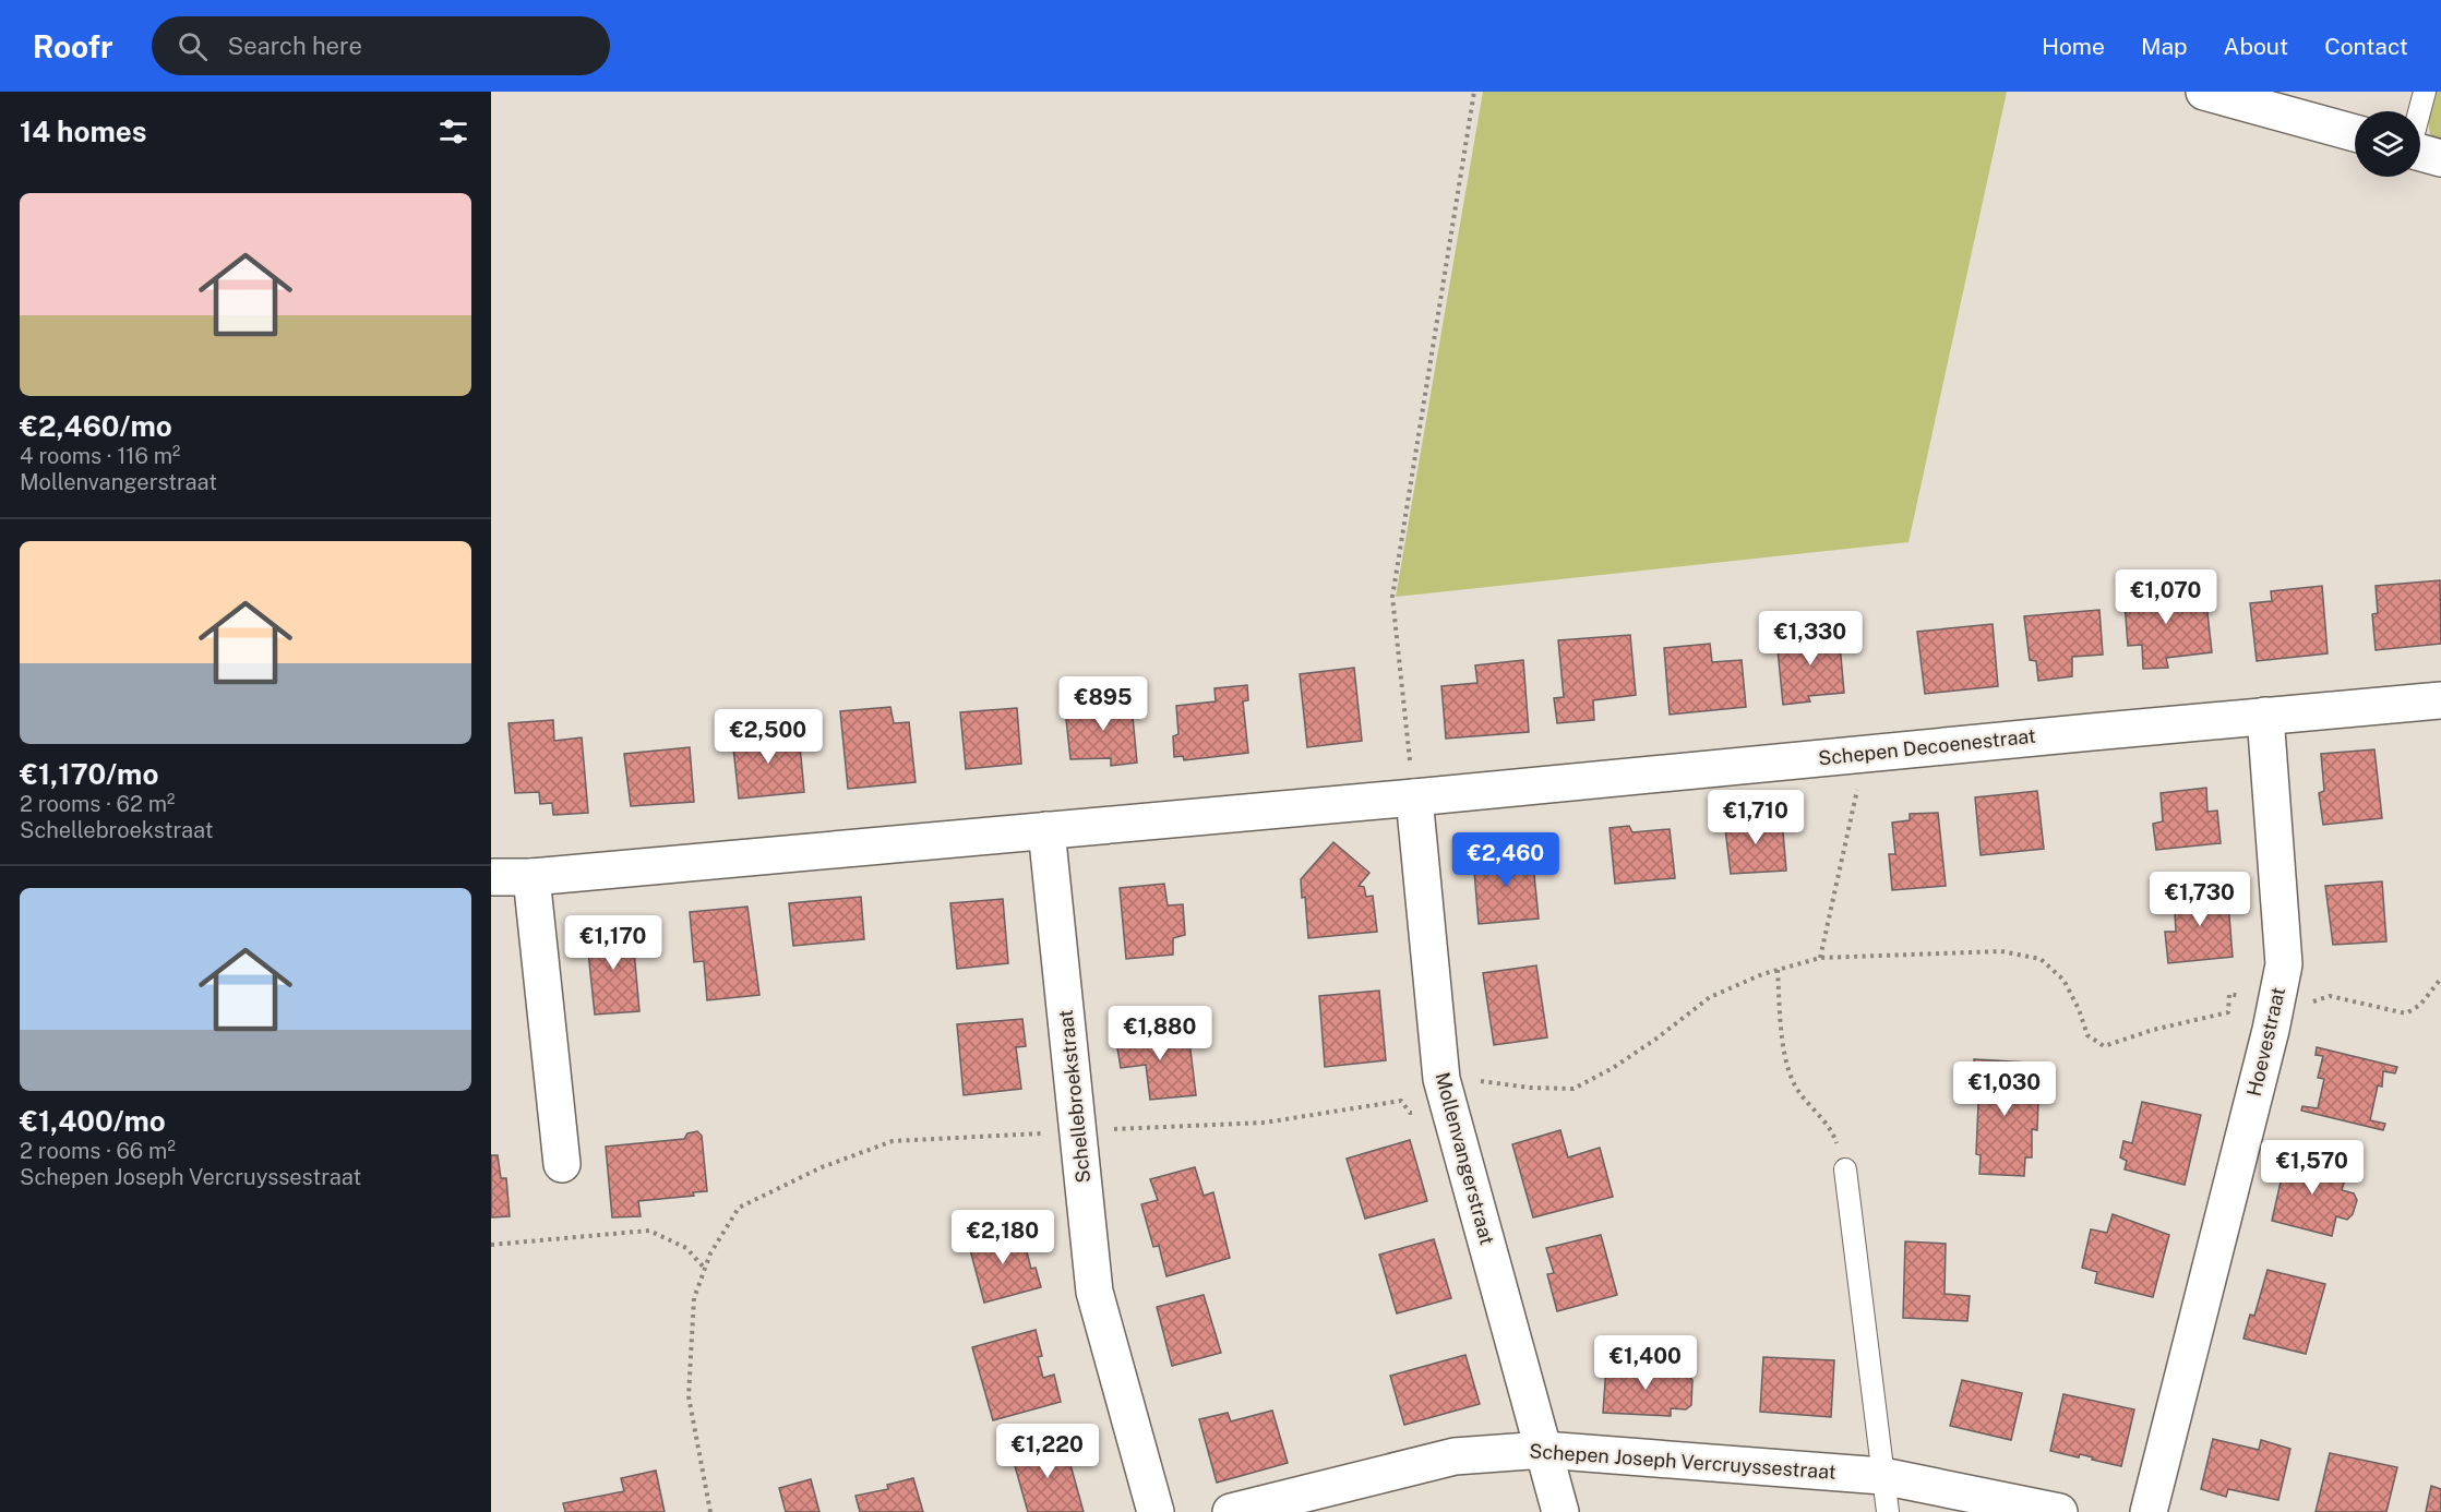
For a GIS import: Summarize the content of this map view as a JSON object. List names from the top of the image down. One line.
{"streets":{"street":["Schepen Decoenestraat","Hoevestraat","Schellebroekstraat","Mollenvangerstraat","Schepen Joseph Vercruyssestraat"]},"crossings":[["Schepen Decoenestraat","Hoevestraat"],["Schepen Decoenestraat","Mollenvangerstraat"],["Mollenvangerstraat","Schepen Joseph Vercruyssestraat"]],"page":{"header":"Roofr","search":"Search here","nav":["Home","Map","About","Contact"],"heading":"14 homes","list":[{"name":"€2,460/mo","note":"4 rooms · 116 m² · Mollenvangerstraat"},{"name":"€1,170/mo","note":"2 rooms · 62 m² · Schellebroekstraat"},{"name":"€1,400/mo","note":"2 rooms · 66 m² · Schepen Joseph Vercruyssestraat"}],"price":["€1,070","€1,330","€895","€2,500","€1,710","€2,460","€1,730","€1,170","€1,880","€1,030","€1,570","€2,180","€1,400","€1,220"]}}
